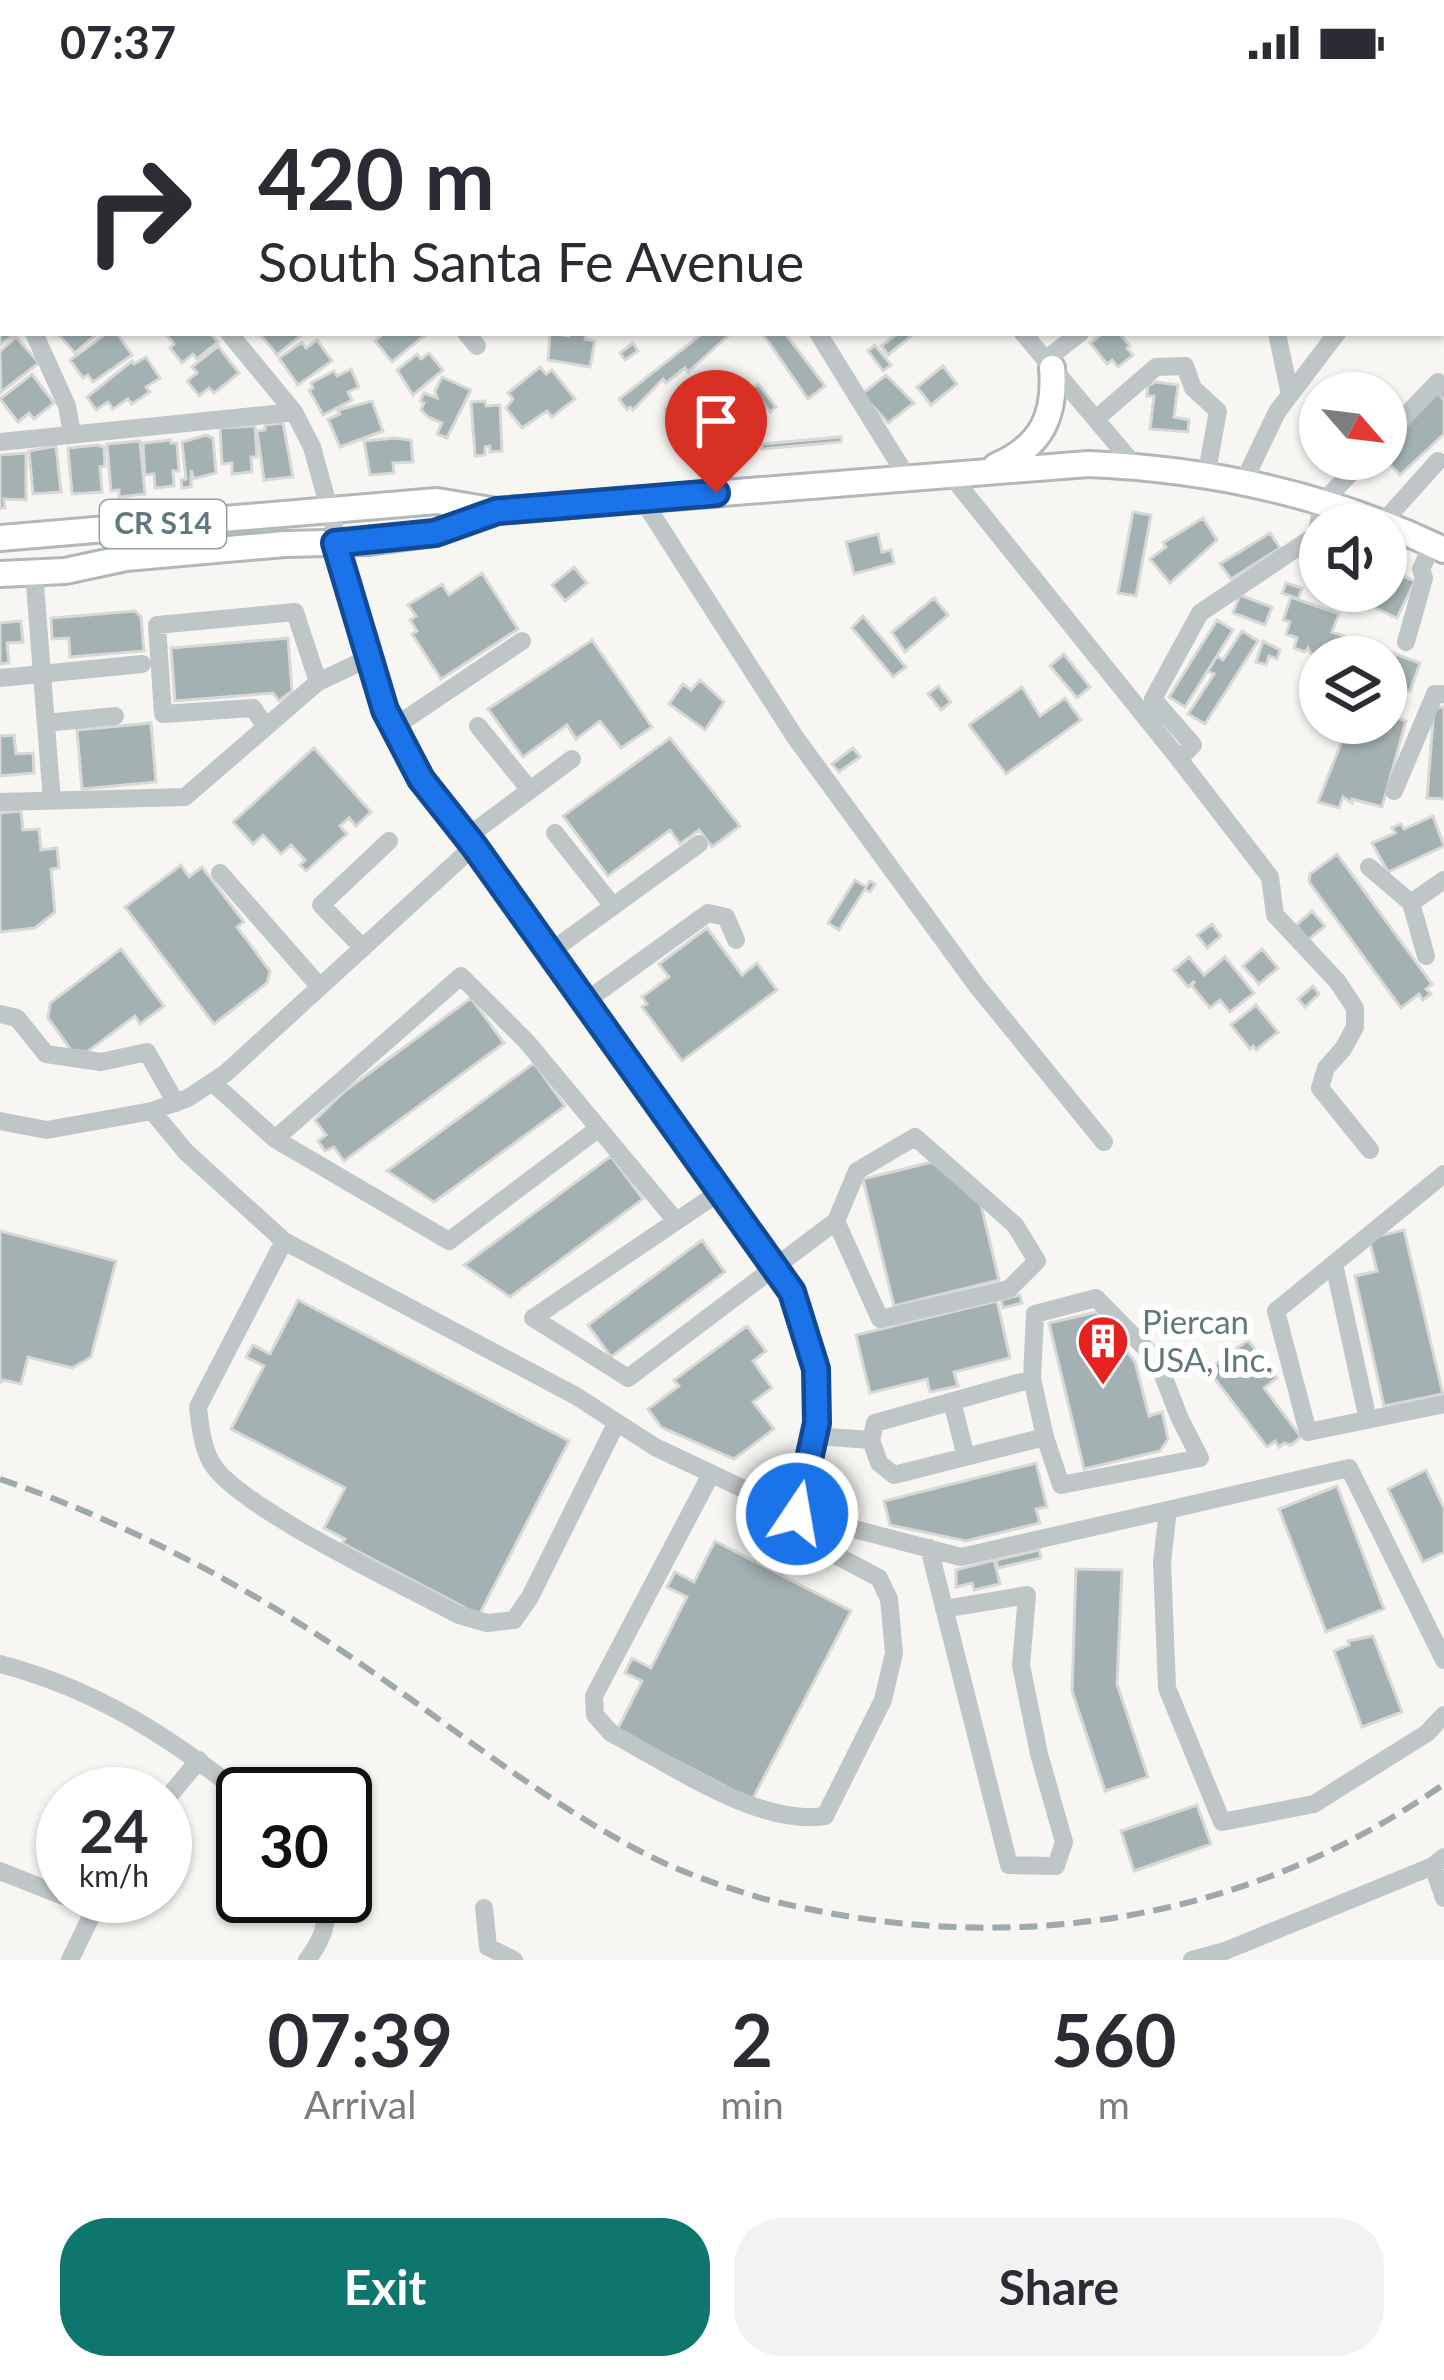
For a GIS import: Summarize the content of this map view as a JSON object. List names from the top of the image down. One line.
{"streets":{"main road":["CR S14"]},"places":{"building":["Piercan USA, Inc."]},"north":"bottom right","page":{"status":"07:37","turn":["420 m","South Santa Fe Avenue"],"speed":"24 km/h","limit":"30","eta":["07:39","Arrival","2","min","560","m"],"buttons":["Exit","Share"]}}
